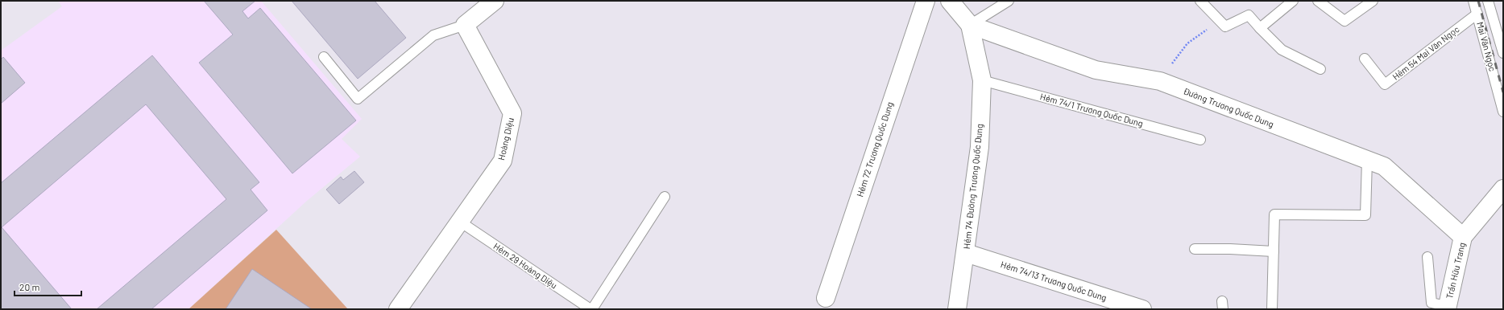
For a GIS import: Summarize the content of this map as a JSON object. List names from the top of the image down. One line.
{"streets":{"street":["Đường Trương Quốc Dung","Hoàng Diệu","Hẻm 72 Trương Quốc Dung","Hẻm 74 Đường Trương Quốc Dung","Trần Hữu Trang","Hẻm 74/13 Trương Quốc Dung"],"lane":["Mai Văn Ngọc","Hẻm 54 Mai Văn Ngọc","Hẻm 74/1 Trương Quốc Dung","Hẻm 29 Hoàng Diệu"]},"crossings":[["Mai Văn Ngọc","Hẻm 54 Mai Văn Ngọc"],["Đường Trương Quốc Dung","Hẻm 74 Đường Trương Quốc Dung"],["Đường Trương Quốc Dung","Trần Hữu Trang"],["Hẻm 74/1 Trương Quốc Dung","Hẻm 74 Đường Trương Quốc Dung"],["Hoàng Diệu","Hẻm 29 Hoàng Diệu"],["Hẻm 74 Đường Trương Quốc Dung","Hẻm 74/13 Trương Quốc Dung"]],"scale_bar":"20 m"}
